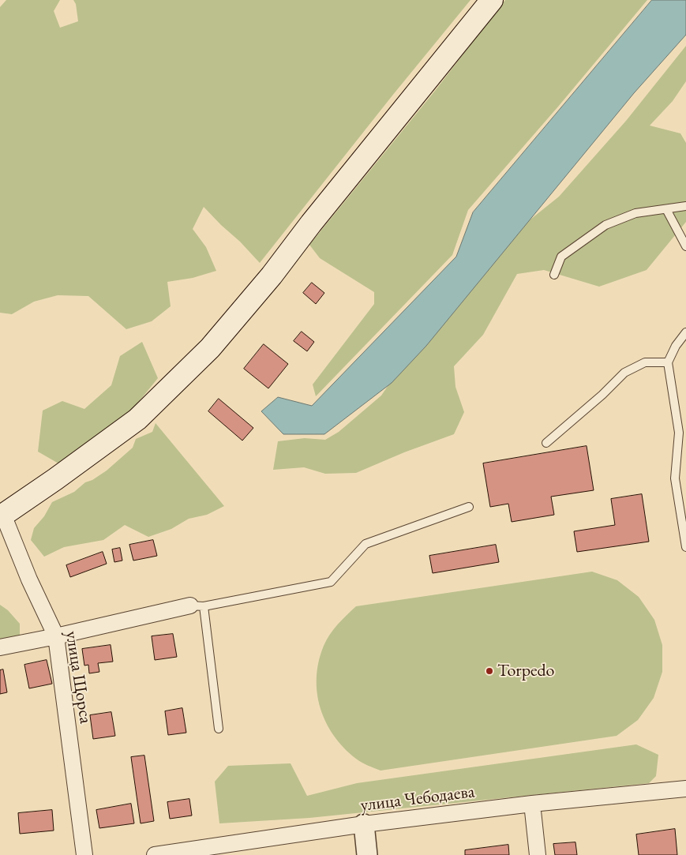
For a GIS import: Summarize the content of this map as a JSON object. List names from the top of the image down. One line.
{"streets":{"street":["улица Щорса","улица Чебодаева"]},"places":["Torpedo"]}
